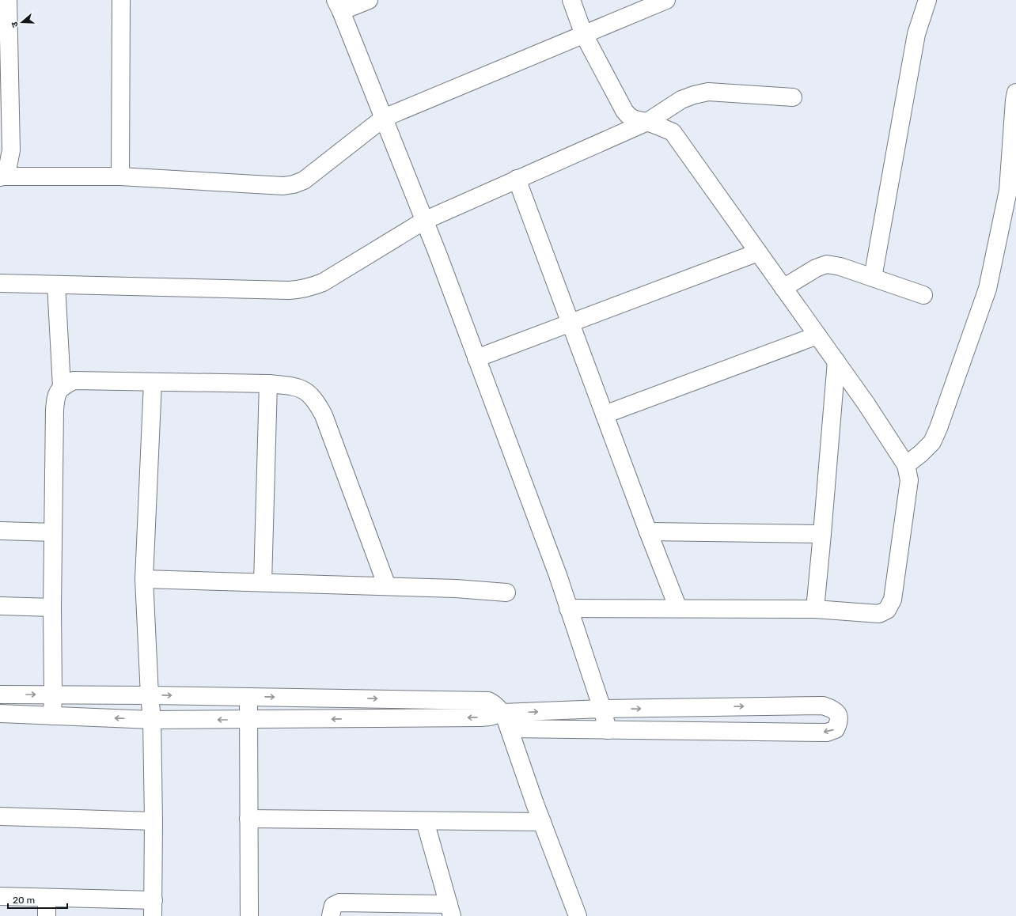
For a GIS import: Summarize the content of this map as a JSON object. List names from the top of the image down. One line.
{"scale_bar":"20 m","north":"left"}
